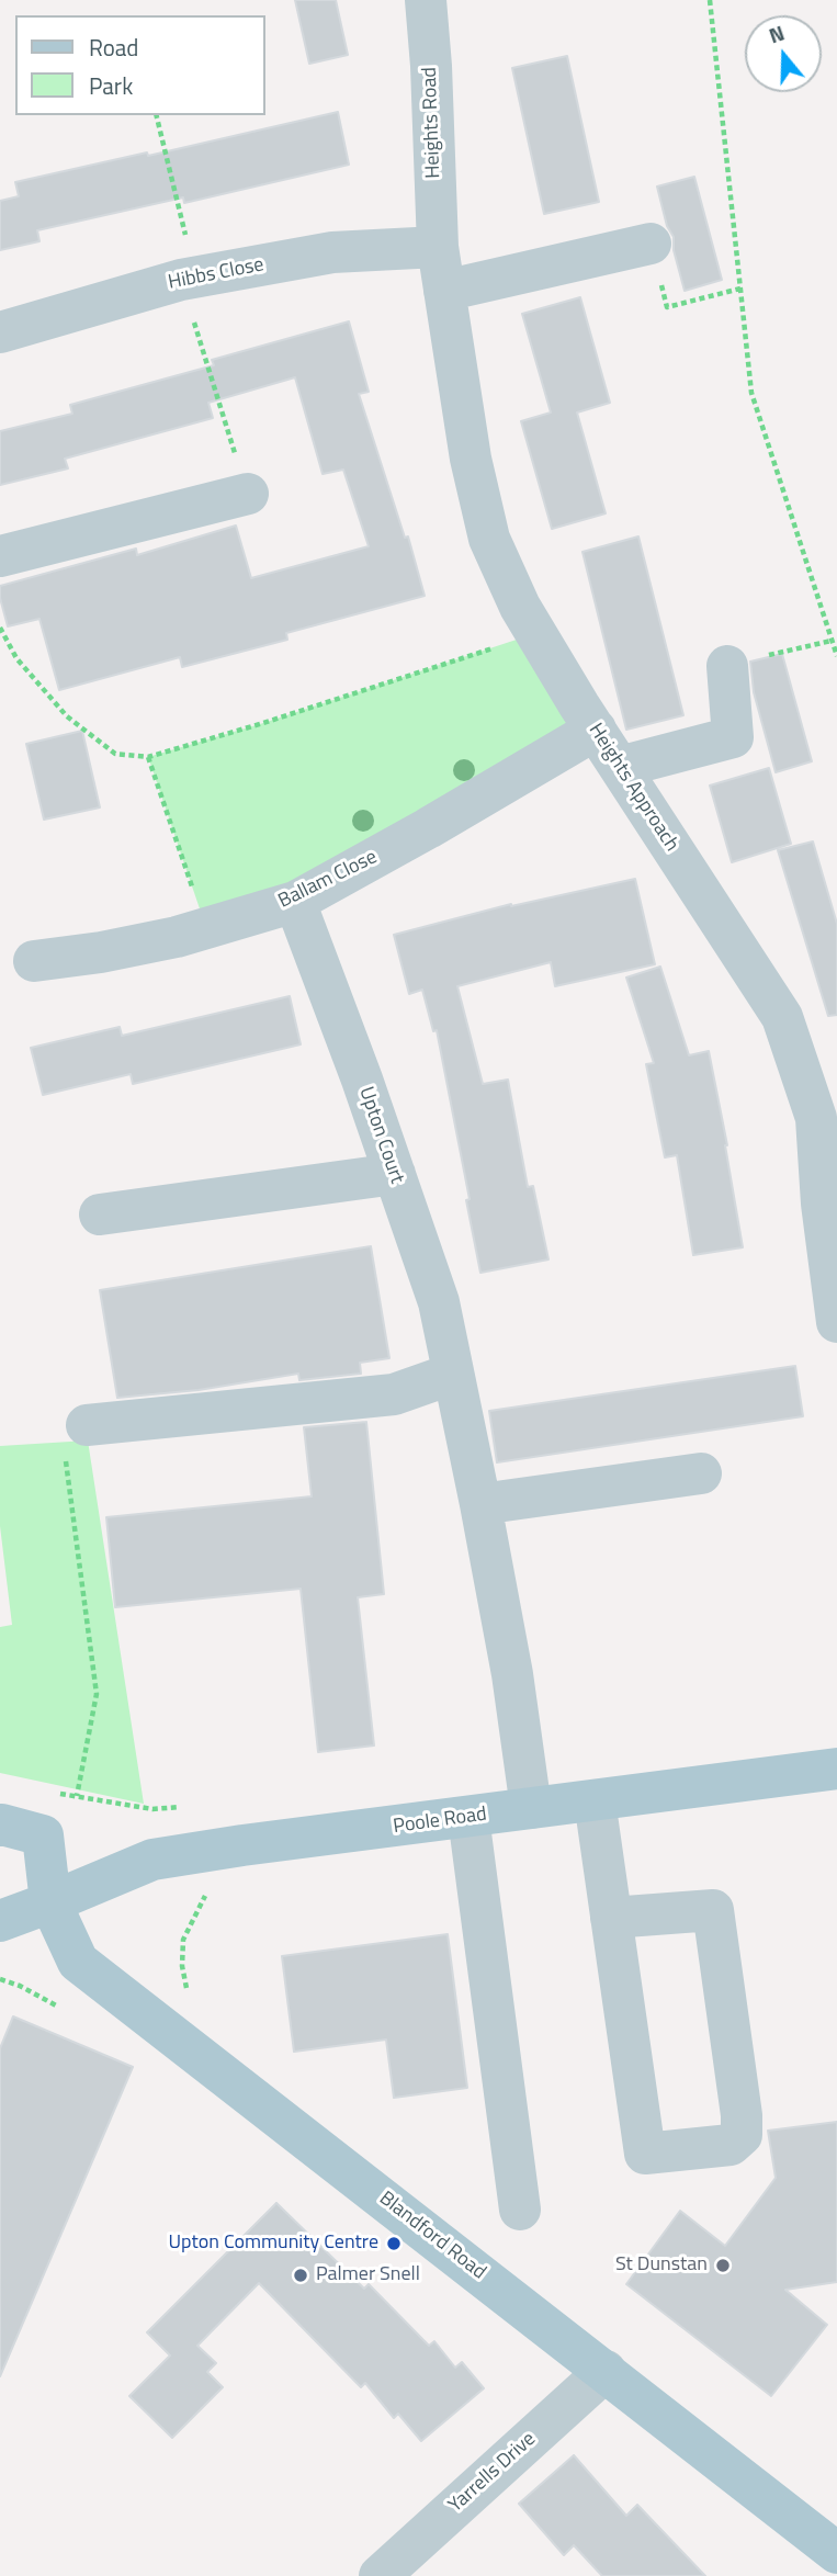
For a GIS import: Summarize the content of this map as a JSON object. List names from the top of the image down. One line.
{"streets":{"main road":["Poole Road","Blandford Road"],"street":["Heights Road","Hibbs Close","Heights Approach","Ballam Close","Upton Court","Yarrells Drive"]},"crossings":[["Heights Road","Hibbs Close"],["Heights Road","Heights Approach"],["Hibbs Close","Heights Approach"],["Heights Approach","Ballam Close"],["Ballam Close","Upton Court"],["Upton Court","Poole Road"],["Poole Road","Blandford Road"],["Blandford Road","Yarrells Drive"]],"places":["Upton Community Centre","St Dunstan","Palmer Snell"],"legend":["Road","Park"],"north":"top"}
